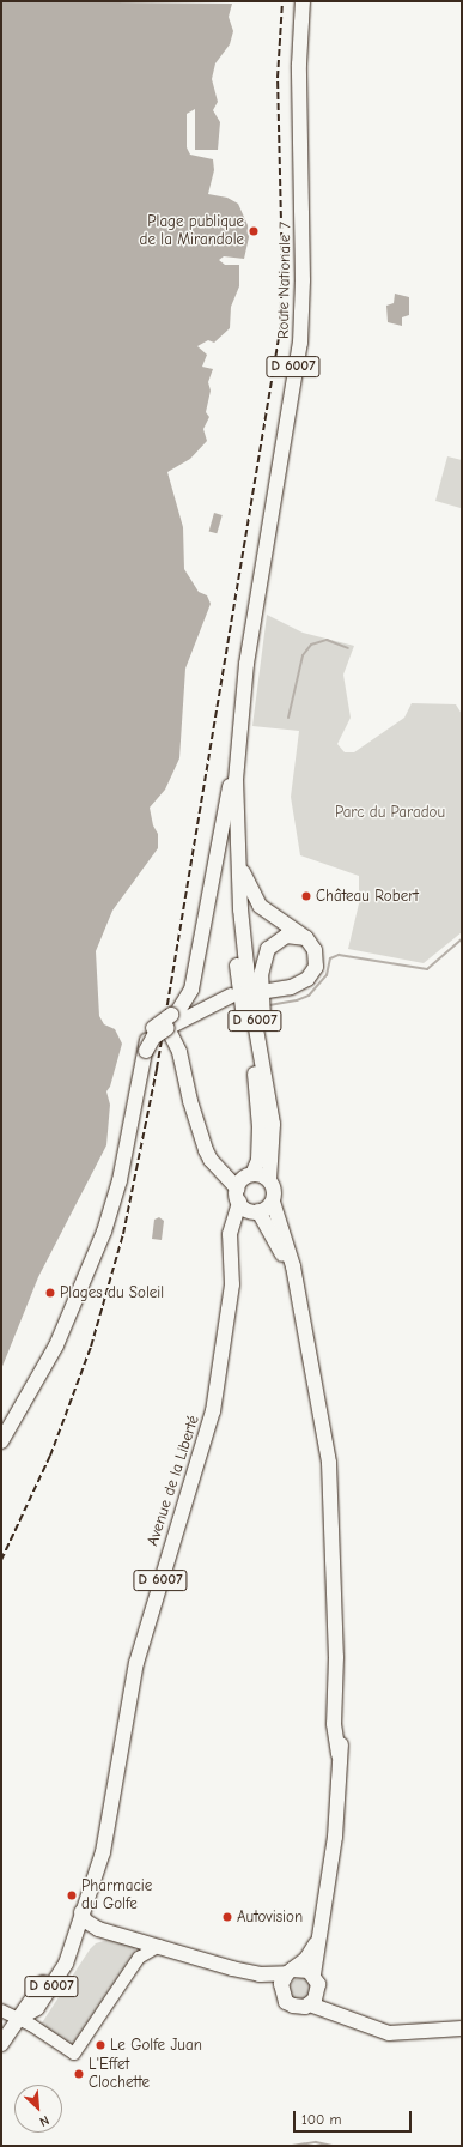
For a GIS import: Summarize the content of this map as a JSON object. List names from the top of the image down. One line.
{"streets":{"main road":["Route Nationale 7","D 6007","Avenue de la Liberté"]},"crossings":[["Route Nationale 7","D 6007"]],"parks":["Parc du Paradou"],"places":["Plage publique de la Mirandole","Château Robert","Plages du Soleil","Pharmacie du Golfe","Autovision","Le Golfe Juan","L'Effet Clochette"],"scale_bar":"100 m","north":"bottom right"}
